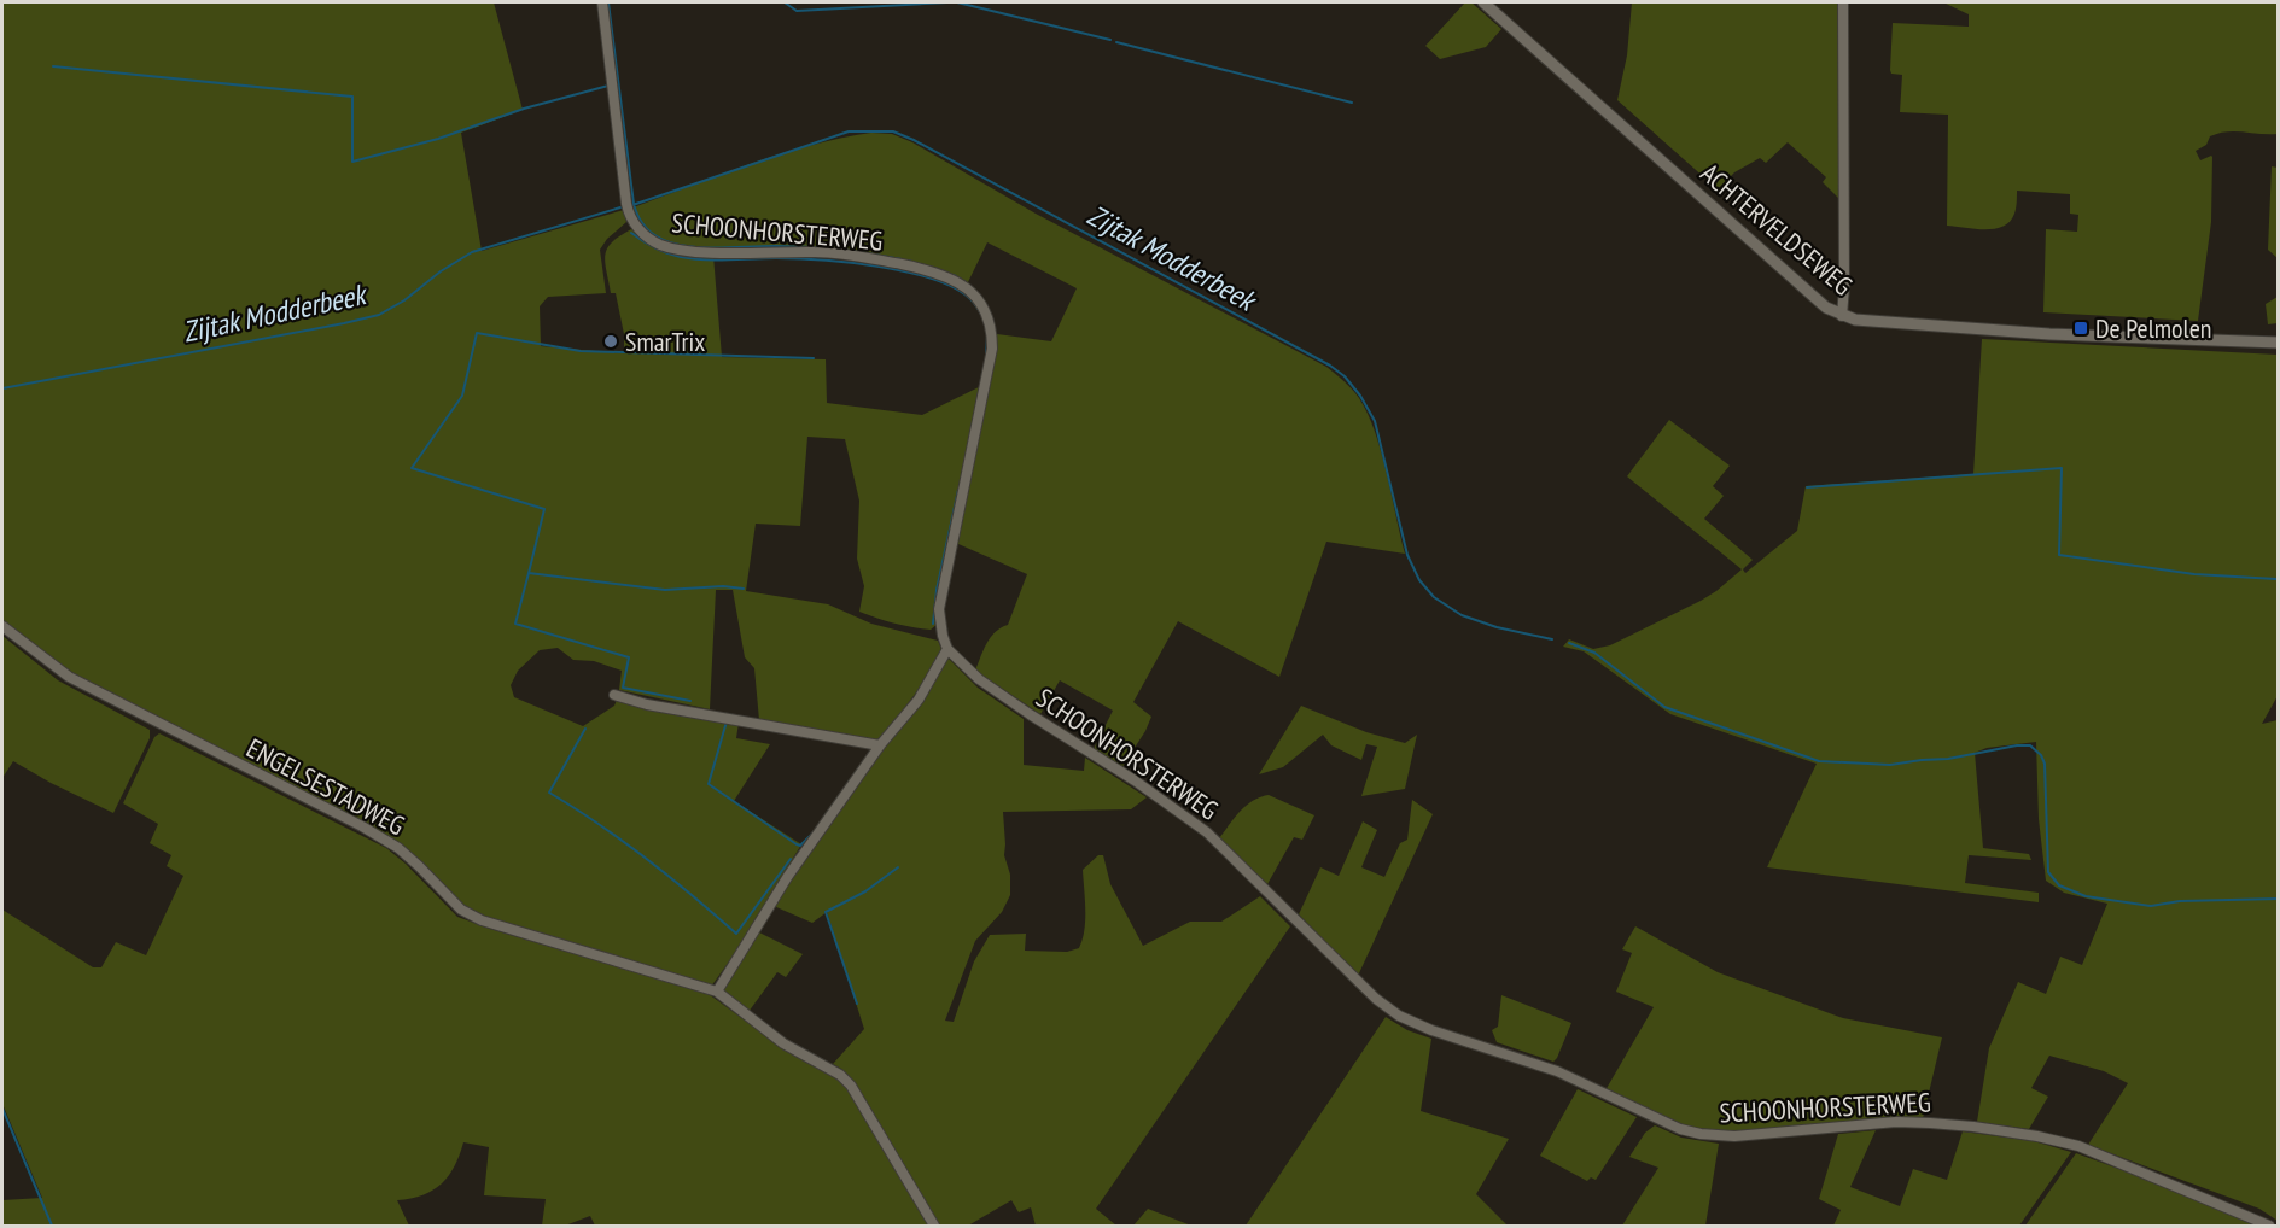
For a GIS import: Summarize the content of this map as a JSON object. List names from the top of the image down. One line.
{"streets":{"street":["ACHTERVELDSEWEG","SCHOONHORSTERWEG","ENGELSESTADWEG"]},"water":["Zijtak Modderbeek"],"places":{"transit":["De Pelmolen"],"other":["SmarTrix"]}}
